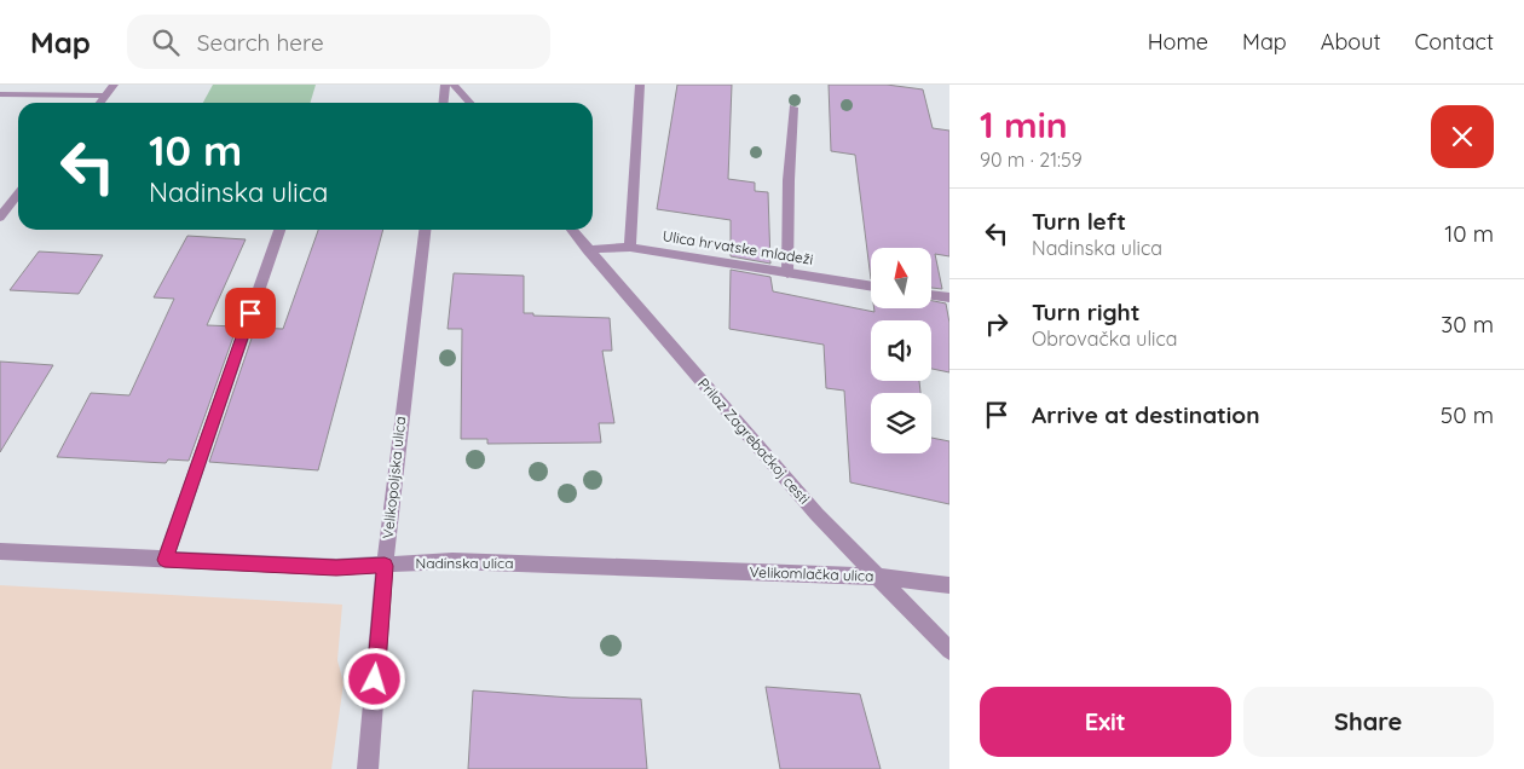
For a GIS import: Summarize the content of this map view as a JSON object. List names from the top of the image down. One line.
{"streets":{"street":["Ulica hrvatske mladeži","Prilaz Zagrebačkoj cesti","Velikopoljska ulica","Nadinska ulica","Velikomlačka ulica"]},"crossings":[["Ulica hrvatske mladeži","Prilaz Zagrebačkoj cesti"],["Prilaz Zagrebačkoj cesti","Velikomlačka ulica"],["Velikopoljska ulica","Nadinska ulica"],["Nadinska ulica","Velikomlačka ulica"]],"north":"top","page":{"header":"Map","search":"Search here","nav":["Home","Map","About","Contact"],"heading":["1 min","90 m · 21:59"],"turn":["10 m","Nadinska ulica"],"list":[{"name":"Turn left","note":"Nadinska ulica","value":"10 m"},{"name":"Turn right","note":"Obrovačka ulica","value":"30 m"},{"name":"Arrive at destination","value":"50 m"}],"buttons":["Exit","Share"]}}
